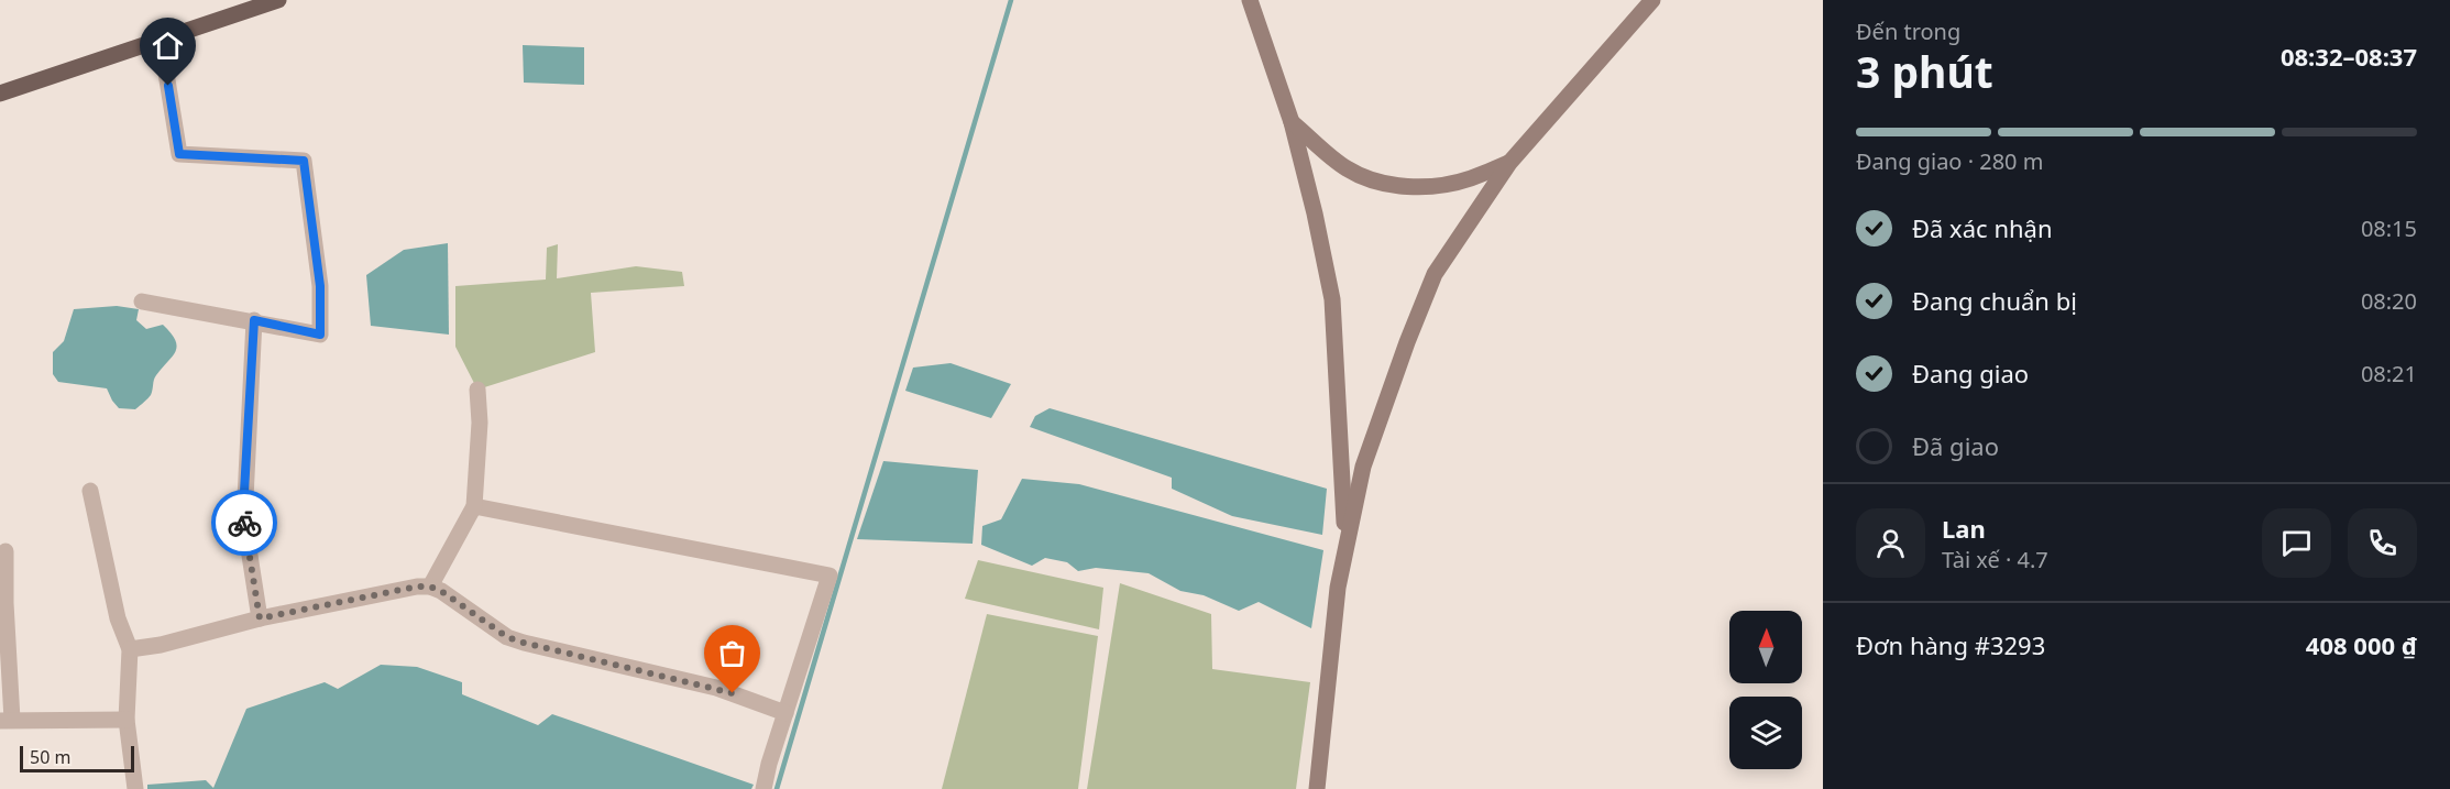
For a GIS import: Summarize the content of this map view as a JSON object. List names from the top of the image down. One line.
{"scale_bar":"50 m","north":"top","page":{"heading":["3 phút","Đến trong","08:32–08:37"],"panel":["Lan","Tài xế · 4.7","Đơn hàng #3293","408 000 ₫"],"bar":"Đang giao · 280 m","list":[["Đã xác nhận","08:15"],["Đang chuẩn bị","08:20"],["Đang giao","08:21"],"Đã giao"],"scale":"50 m"}}
